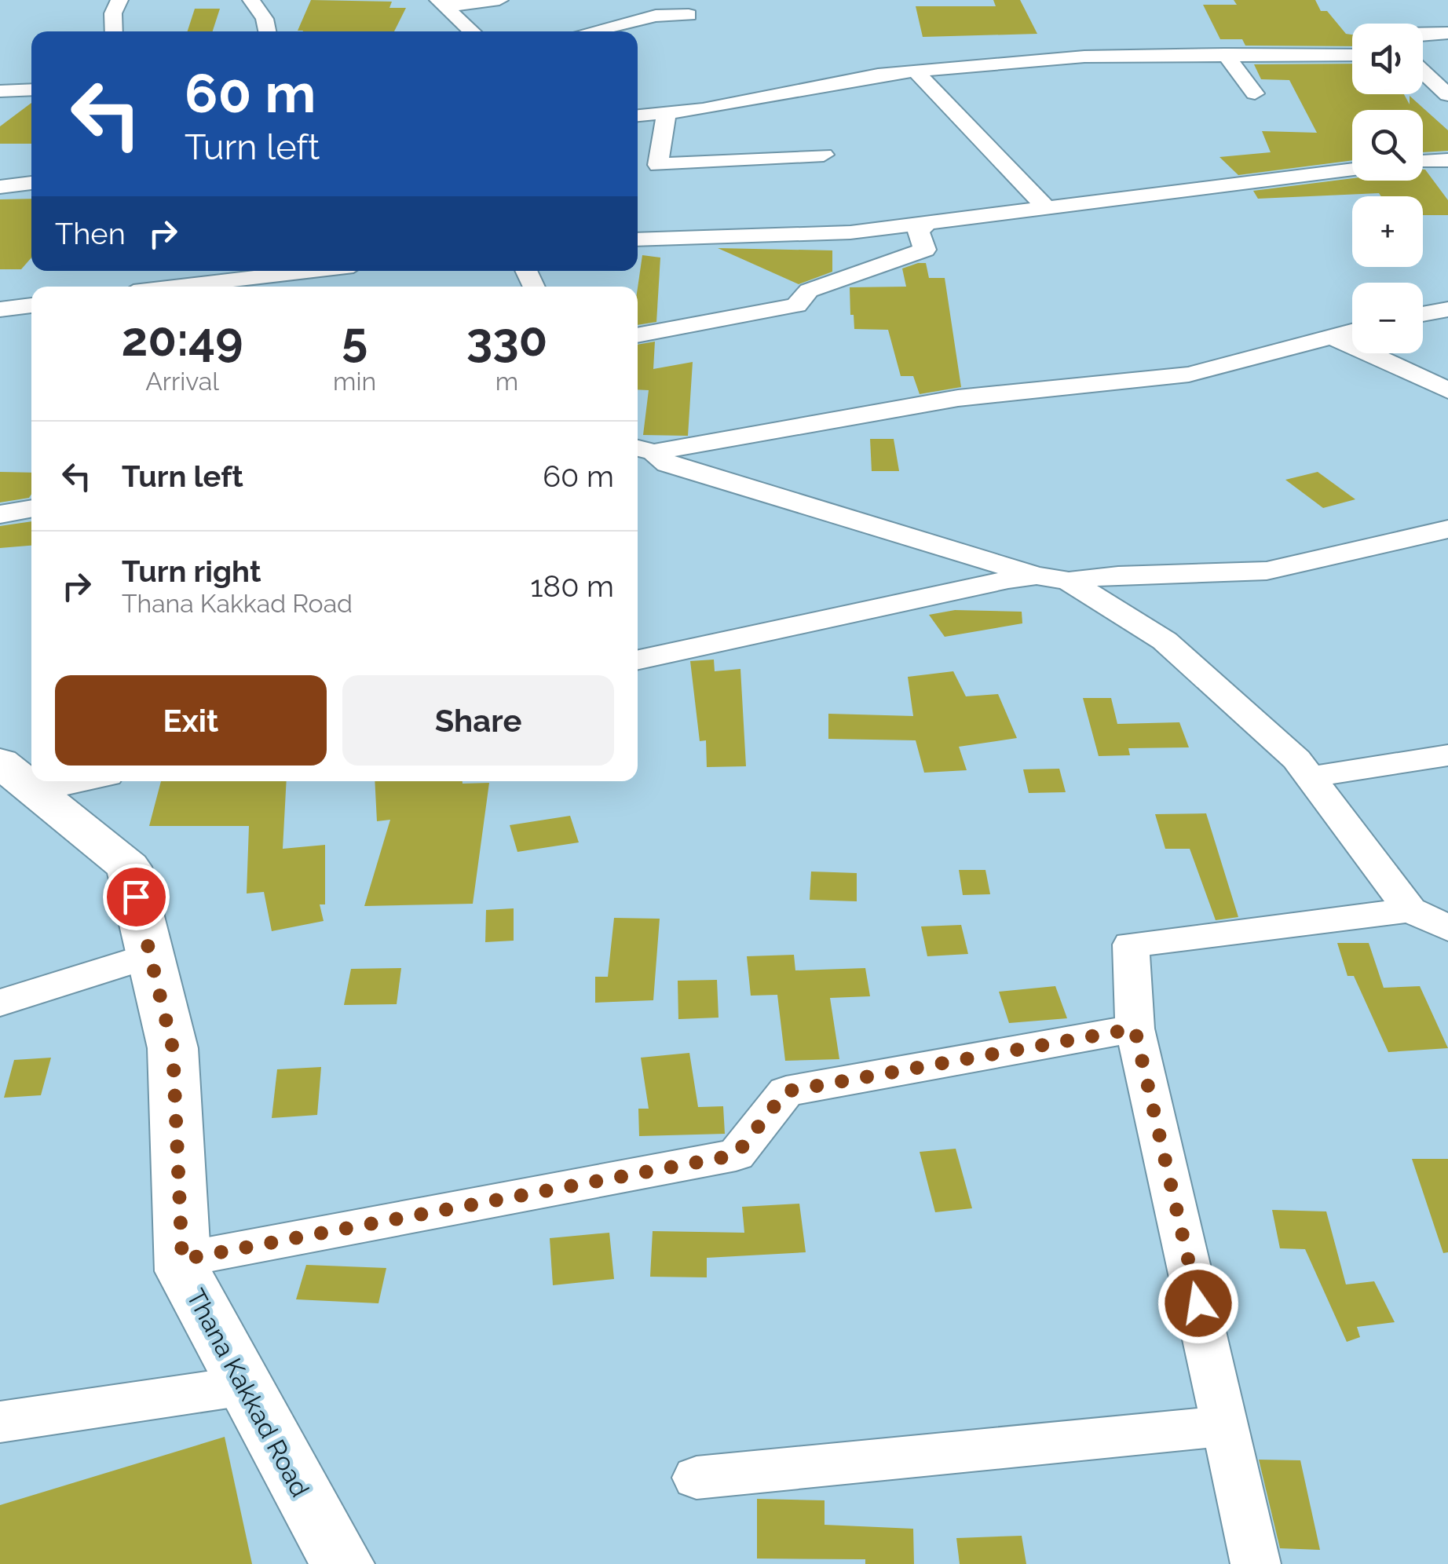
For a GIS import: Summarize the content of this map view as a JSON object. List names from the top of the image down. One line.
{"streets":{"main road":["Thana Kakkad Road"]},"page":{"map_buttons":["+","−"],"turn":["60 m","Turn left"],"then":"Then","eta":["20:49","Arrival","5","min","330","m"],"list":[{"name":"Turn left","value":"60 m"},{"name":"Turn right","note":"Thana Kakkad Road","value":"180 m"}],"buttons":["Exit","Share"]}}
